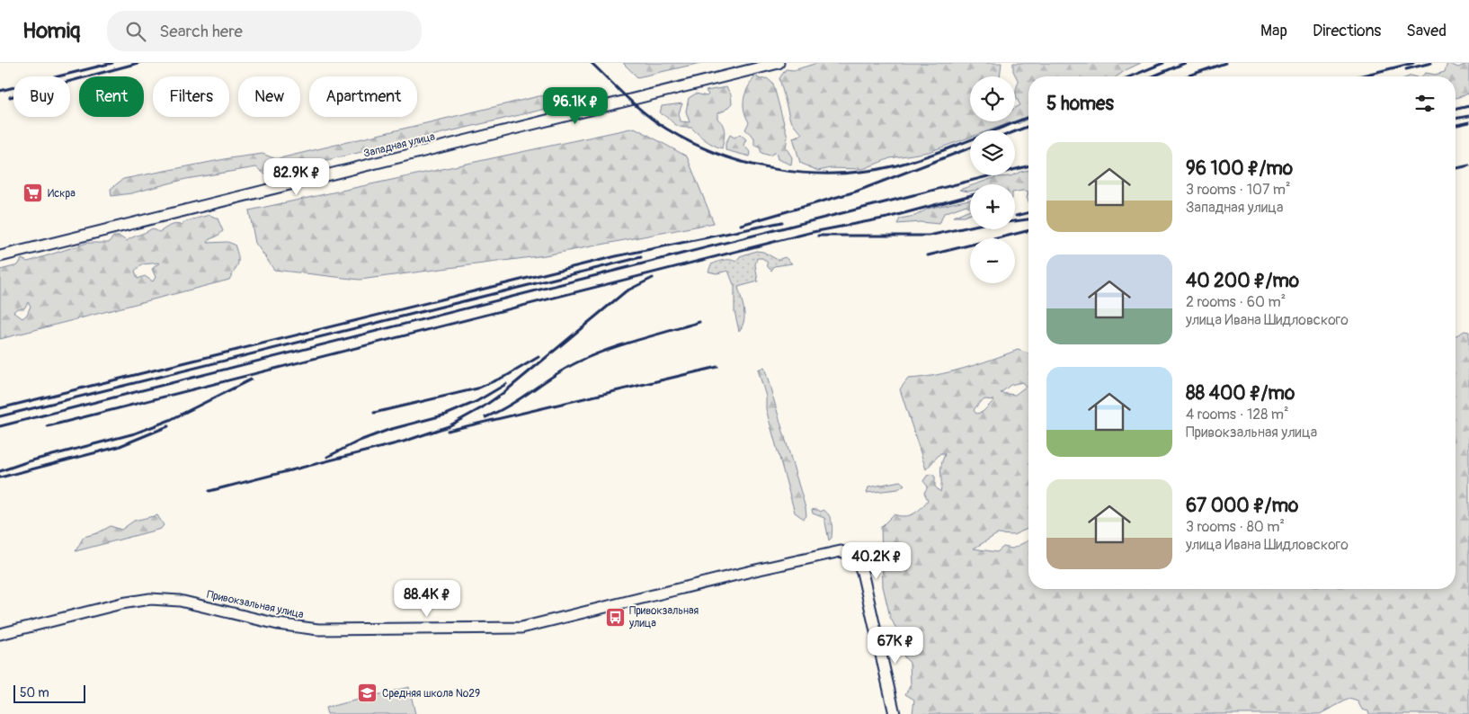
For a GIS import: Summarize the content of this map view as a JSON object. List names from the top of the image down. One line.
{"streets":{"street":["Западная улица","Привокзальная улица"]},"places":{"supermarket":["Искра"],"bus stop":["Привокзальная улица"],"school or university":["Средняя школа №29"]},"scale_bar":"50 m","page":{"header":"Homiq","search":"Search here","nav":["Map","Directions","Saved"],"map_buttons":["+","−"],"chip":["Buy","Rent","Filters","New","Apartment"],"heading":"5 homes","price":["96.1K ₽","82.9K ₽","40.2K ₽","88.4K ₽","67K ₽"],"list":[{"name":"96 100 ₽/mo","note":"3 rooms · 107 m² · Западная улица"},{"name":"40 200 ₽/mo","note":"2 rooms · 60 m² · улица Ивана Шидловского"},{"name":"88 400 ₽/mo","note":"4 rooms · 128 m² · Привокзальная улица"},{"name":"67 000 ₽/mo","note":"3 rooms · 80 m² · улица Ивана Шидловского"}],"scale":"50 m"}}
